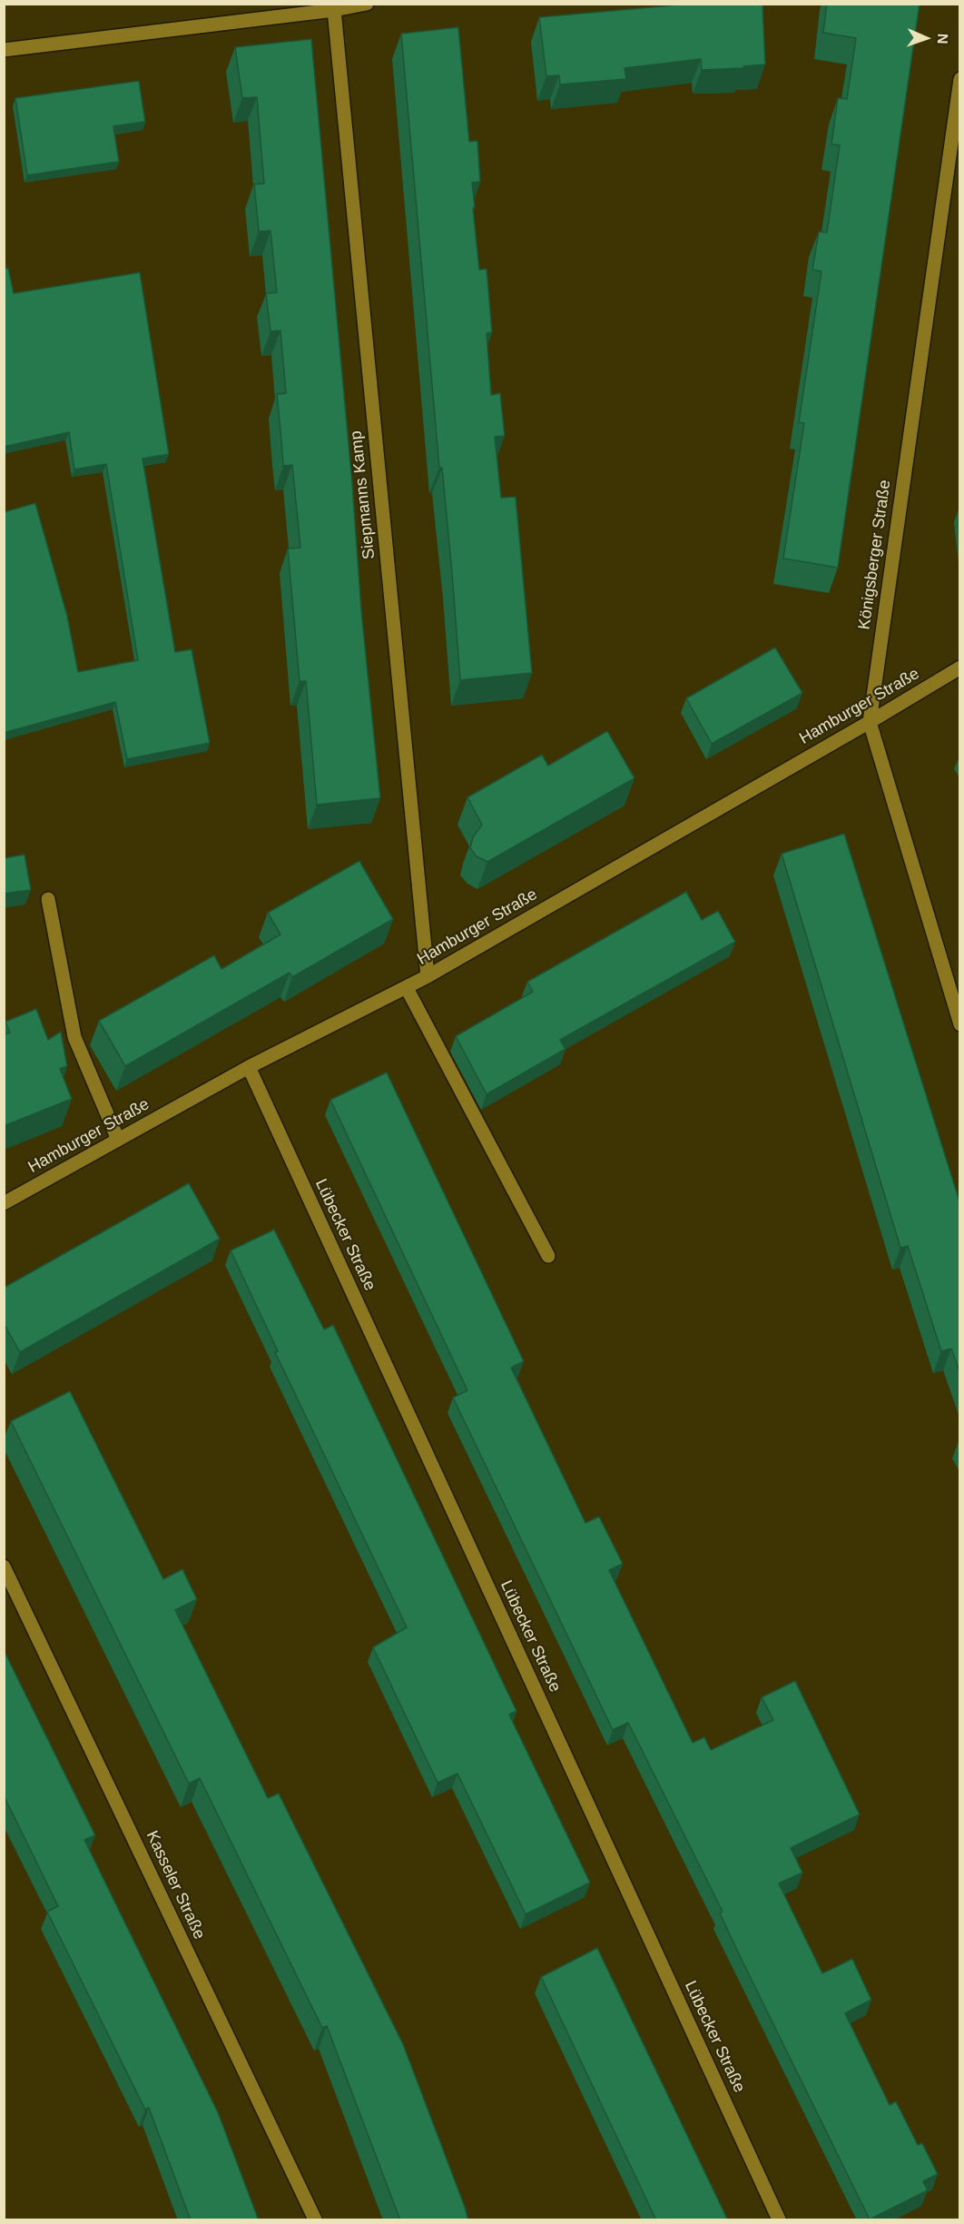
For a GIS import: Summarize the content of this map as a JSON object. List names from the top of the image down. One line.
{"streets":{"street":["Siepmanns Kamp","Königsberger Straße","Hamburger Straße","Lübecker Straße","Kasseler Straße"]},"crossings":[["Siepmanns Kamp","Hamburger Straße"],["Königsberger Straße","Hamburger Straße"],["Hamburger Straße","Lübecker Straße"]],"north":"right"}
